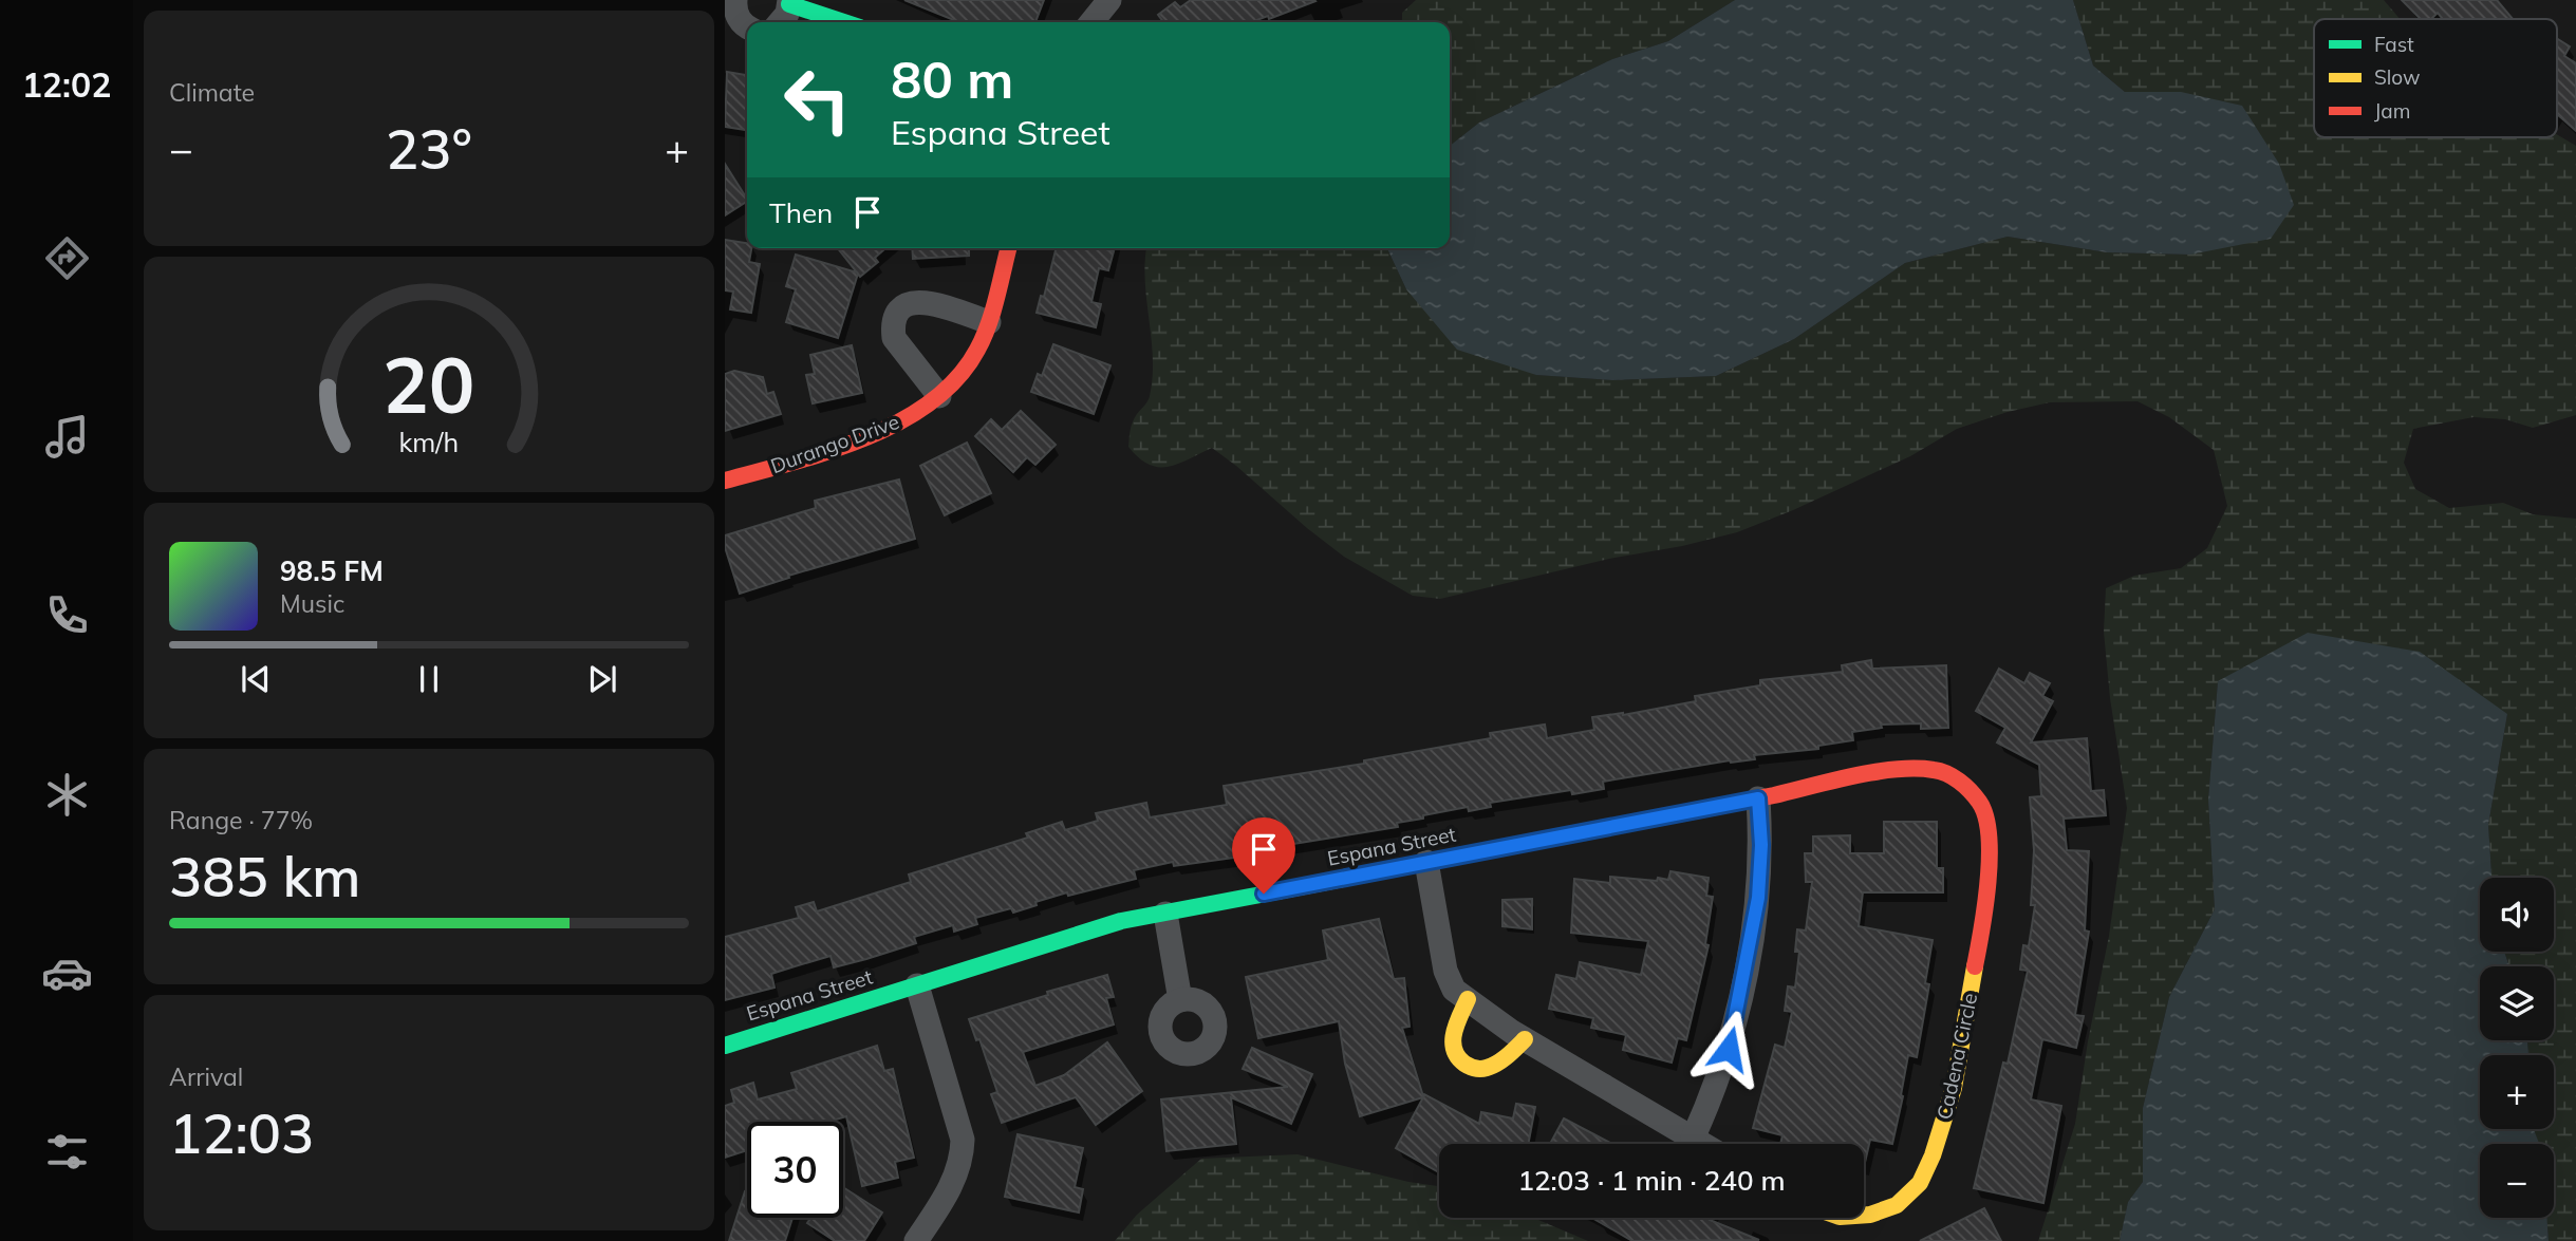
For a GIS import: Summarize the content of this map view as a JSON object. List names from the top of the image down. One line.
{"streets":{"street":["Durango Drive","Espana Street","Cadena Circle"]},"crossings":[["Espana Street","Cadena Circle"]],"legend":["Fast","Slow","Jam"],"page":{"tabs":"12:02","tile":["Climate",["Range · 77%","385 km"],["Arrival","12:03"]],"turn":["80 m","Espana Street"],"heat":["−","23°","+"],"then":"Then","song":["98.5 FM","Music"],"map_buttons":["+","−"],"limit":"30","trip":"12:03 · 1 min · 240 m","gauge":["20","km/h"]}}
